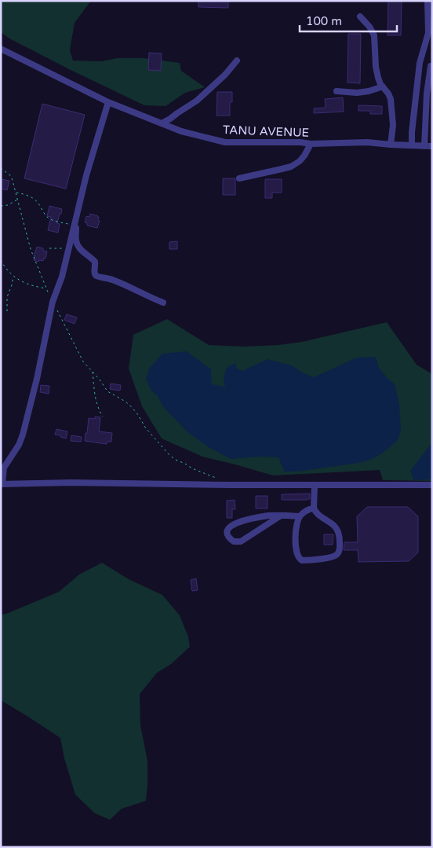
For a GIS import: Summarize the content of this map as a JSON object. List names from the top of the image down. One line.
{"streets":{"street":["TANU AVENUE"]},"scale_bar":"100 m"}
